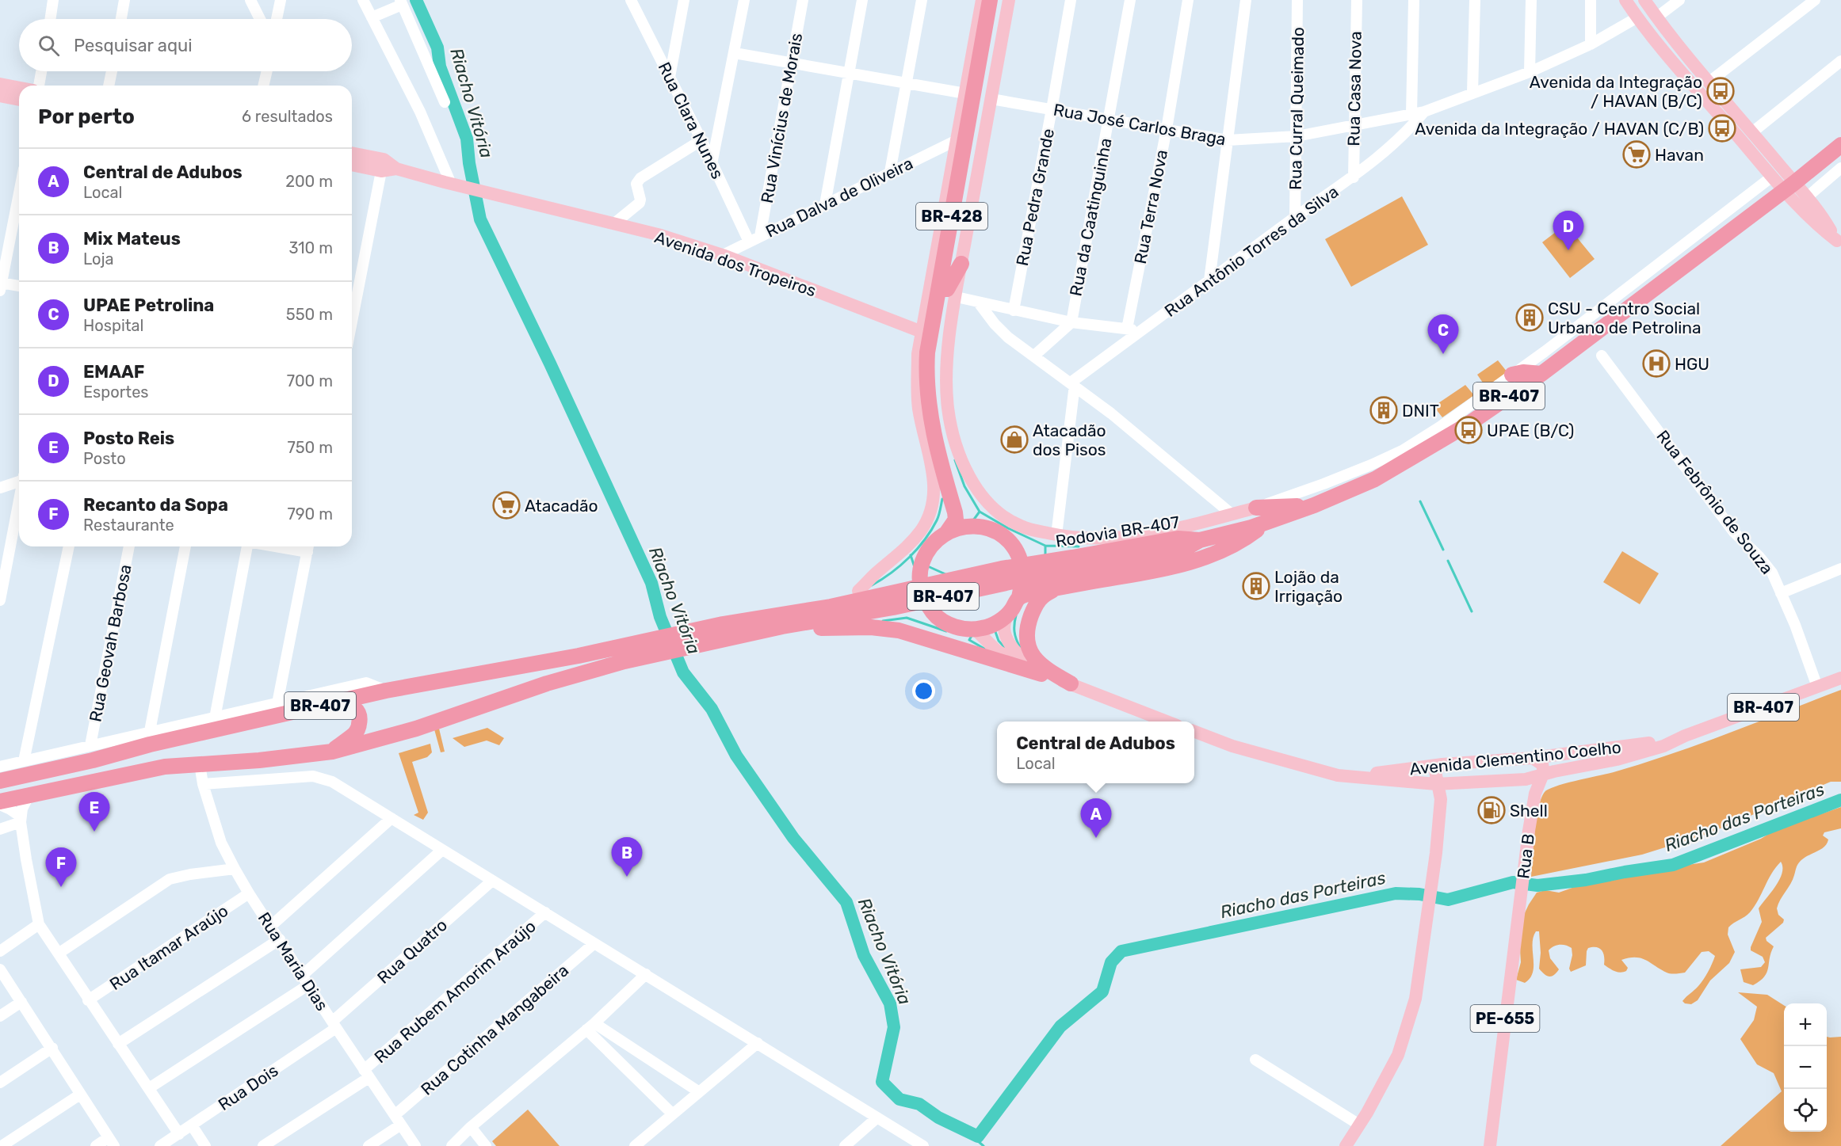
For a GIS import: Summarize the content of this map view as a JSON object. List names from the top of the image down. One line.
{"streets":{"highway":["BR-428","BR-407","Rodovia BR-407"],"main road":["Avenida dos Tropeiros","Avenida Clementino Coelho","Rua B","PE-655"],"street":["Rua Casa Nova","Rua Curral Queimado","Rua Vinícius de Morais","Rua Clara Nunes","Rua José Carlos Braga","Rua Dalva de Oliveira","Rua Pedra Grande","Rua Terra Nova","Rua da Caatinguinha","Rua Antônio Torres da Silva","Rua Febrônio de Souza","Rua Geovah Barbosa","Rua Itamar Araújo","Rua Quatro","Rua Maria Dias","Rua Rubem Amorim Araújo","Rua Cotinha Mangabeira","Rua Dois"]},"crossings":[["Rua Casa Nova","Rua José Carlos Braga"],["Rua Casa Nova","Rua Antônio Torres da Silva"],["Rua Curral Queimado","Rua José Carlos Braga"],["Rua Curral Queimado","Rua Antônio Torres da Silva"],["Rua Vinícius de Morais","Rua Dalva de Oliveira"],["Rua Clara Nunes","Rua Dalva de Oliveira"],["Rua José Carlos Braga","Rua Pedra Grande"],["Rua José Carlos Braga","Rua Terra Nova"],["Rua José Carlos Braga","Rua da Caatinguinha"],["Rua José Carlos Braga","Rua Antônio Torres da Silva"],["Rua Dalva de Oliveira","Avenida dos Tropeiros"],["BR-428","BR-407"],["BR-407","Rodovia BR-407"],["BR-407","Rua Maria Dias"],["Rua Febrônio de Souza","Avenida Clementino Coelho"],["Avenida Clementino Coelho","Rua B"],["Rua Itamar Araújo","Rua Maria Dias"],["Rua Quatro","Rua Maria Dias"],["Rua Quatro","Rua Dois"],["Rua Maria Dias","Rua Rubem Amorim Araújo"],["Rua Maria Dias","Rua Cotinha Mangabeira"],["Rua Maria Dias","Rua Dois"]],"water":["Riacho Vitória","Riacho das Porteiras"],"places":{"bus stop":["Avenida da Integração / HAVAN (B/C)","Avenida da Integração / HAVAN (C/B)","UPAE (B/C)"],"supermarket":["Havan","Atacadão"],"building":["CSU - Centro Social Urbano de Petrolina","DNIT","Lojão da Irrigação"],"hospital":["HGU"],"shop":["Atacadão dos Pisos"],"fuel station":["Shell"]},"page":{"search":"Pesquisar aqui","heading":["Por perto","6 resultados"],"list":[{"mark":"A","name":"Central de Adubos","note":"Local","value":"200 m"},{"mark":"B","name":"Mix Mateus","note":"Loja","value":"310 m"},{"mark":"C","name":"UPAE Petrolina","note":"Hospital","value":"550 m"},{"mark":"D","name":"EMAAF","note":"Esportes","value":"700 m"},{"mark":"E","name":"Posto Reis","note":"Posto","value":"750 m"},{"mark":"F","name":"Recanto da Sopa","note":"Restaurante","value":"790 m"}],"pins":["D","C","E","A","B","F"],"popup":["Central de Adubos","Local"],"map_buttons":["+","−"]}}
